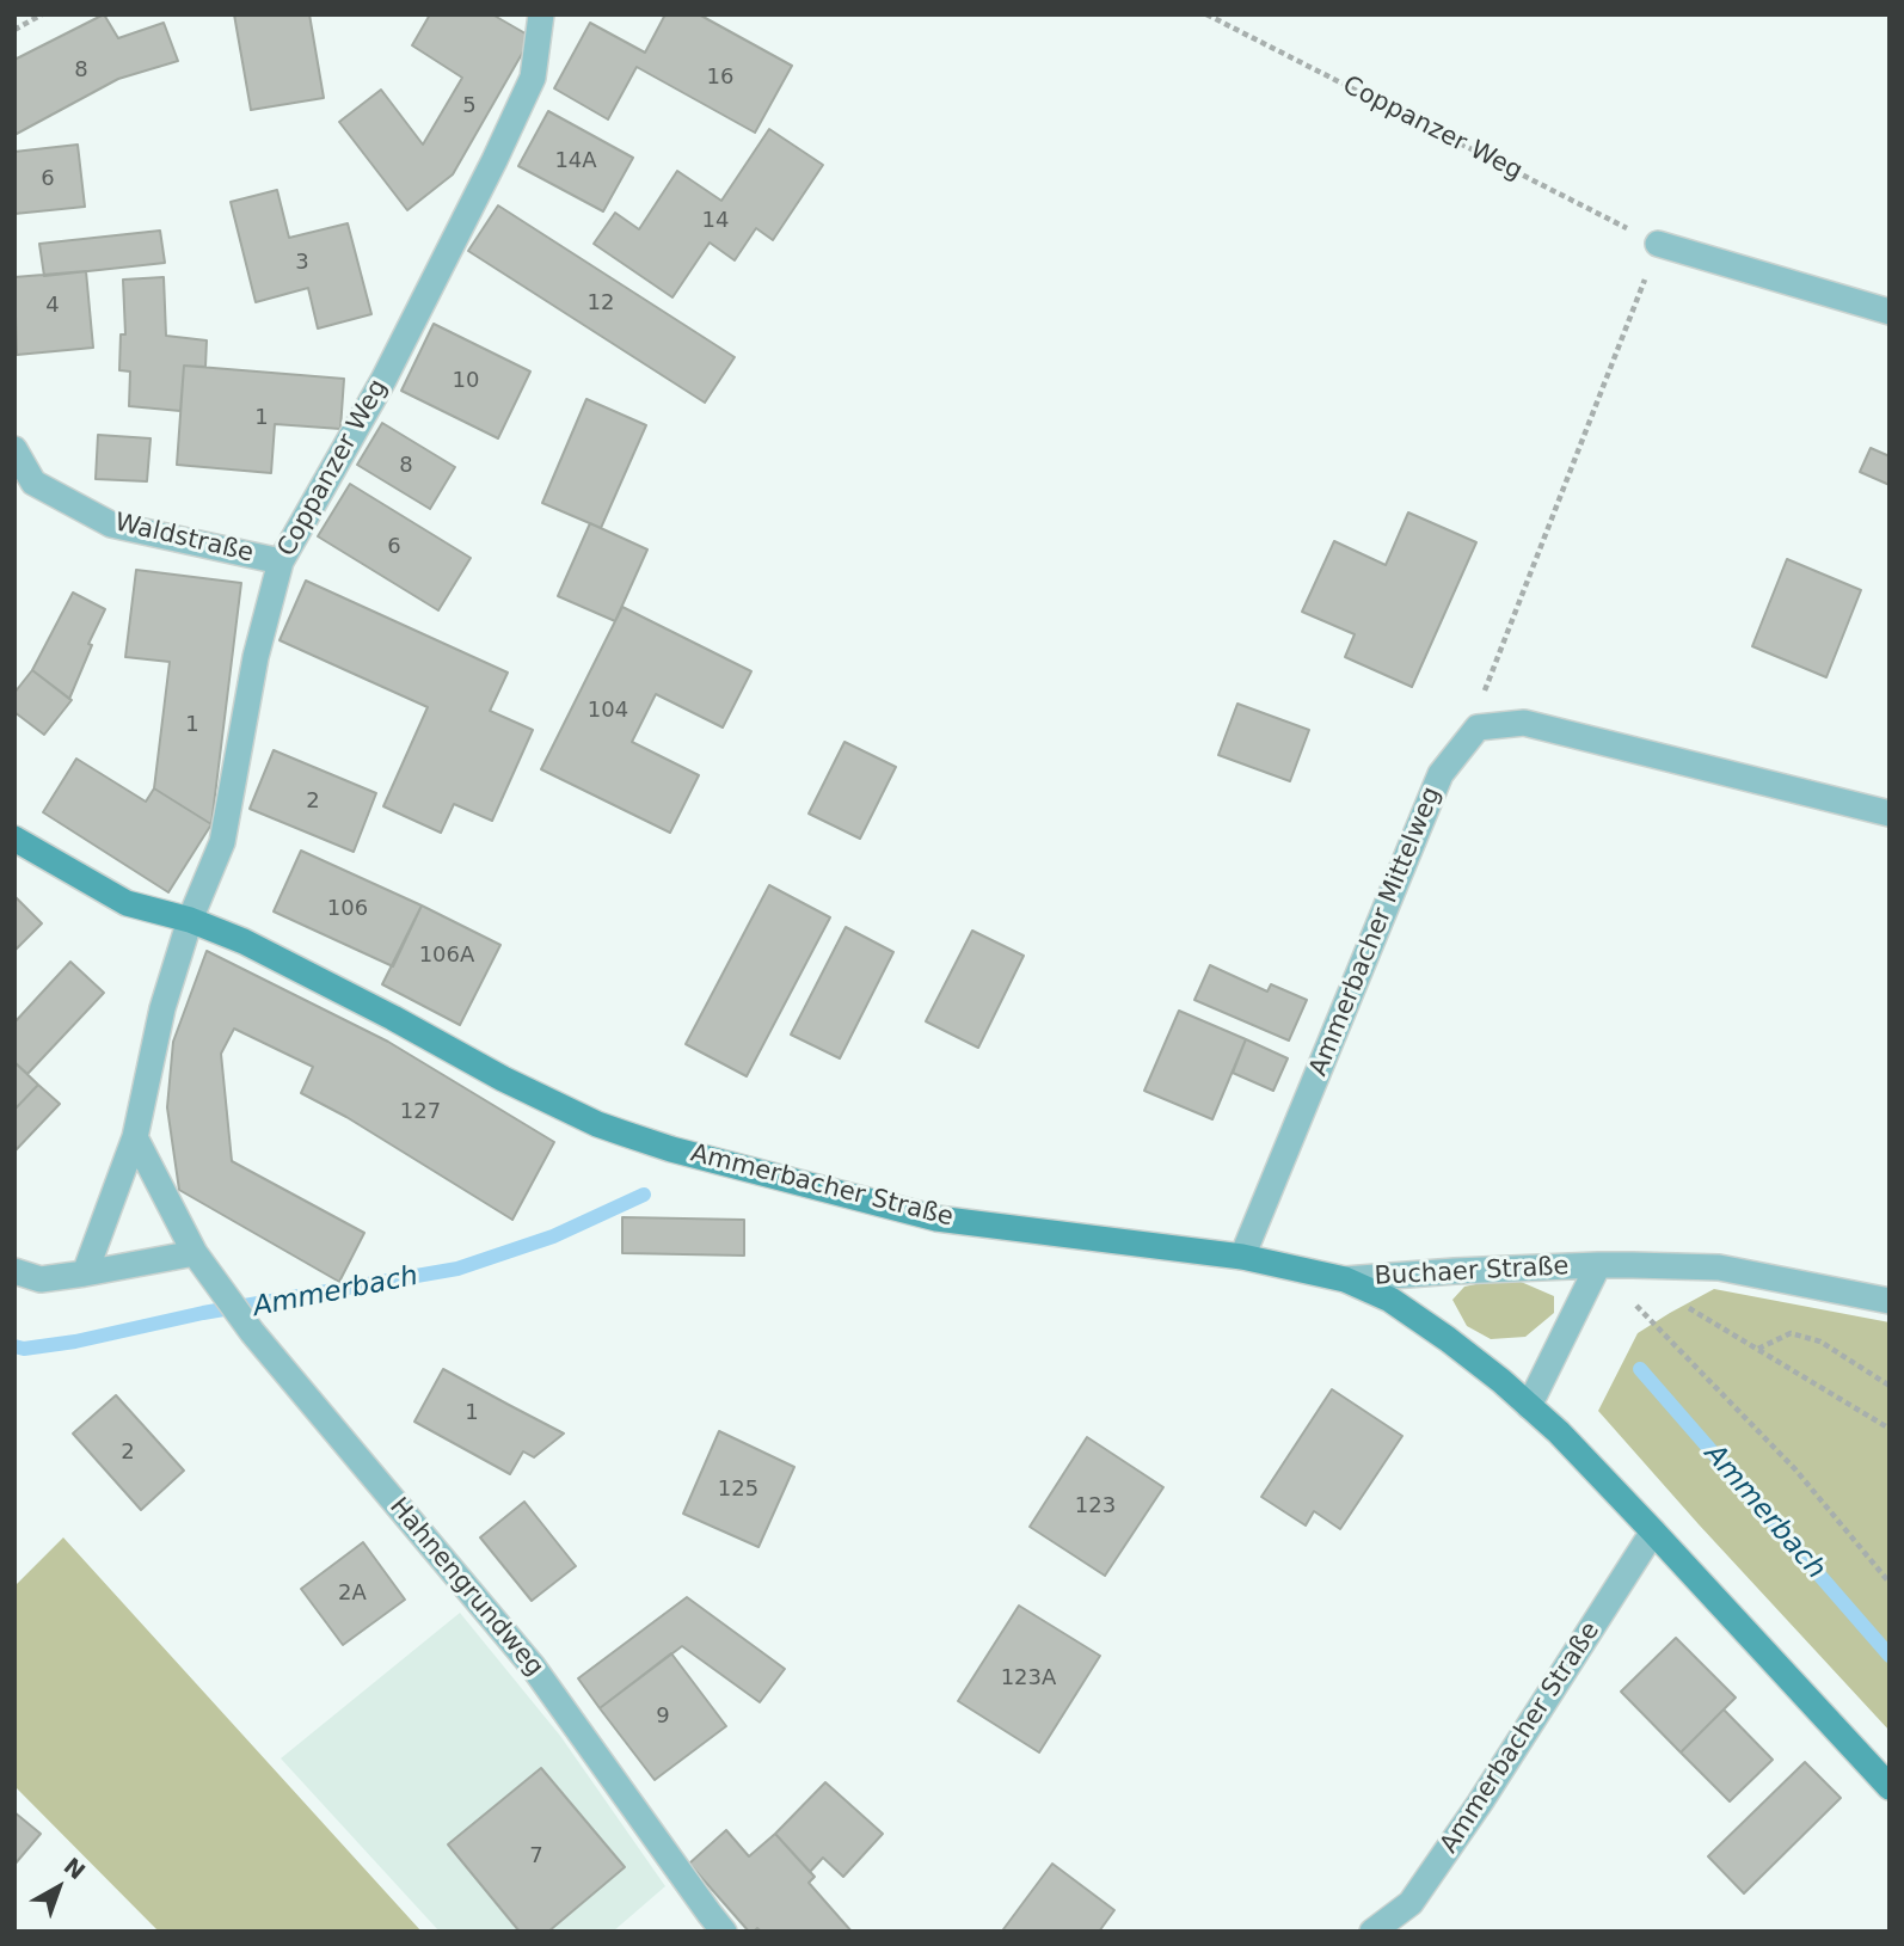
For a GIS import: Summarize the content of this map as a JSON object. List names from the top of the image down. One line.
{"streets":{"main road":["Ammerbacher Straße"],"street":["Coppanzer Weg","Waldstraße","Ammerbacher Mittelweg","Buchaer Straße","Hahnengrundweg"]},"crossings":[["Coppanzer Weg","Waldstraße"],["Coppanzer Weg","Ammerbacher Straße"],["Coppanzer Weg","Hahnengrundweg"],["Ammerbacher Mittelweg","Ammerbacher Straße"],["Ammerbacher Straße","Buchaer Straße"]],"water":["Ammerbach"],"house_numbers":["8","16","5","14A","6","14","3","12","4","10","1","8","6","104","1","2","106","106A","127","1","2","125","123","2A","123A","9","7"],"north":"top right"}
